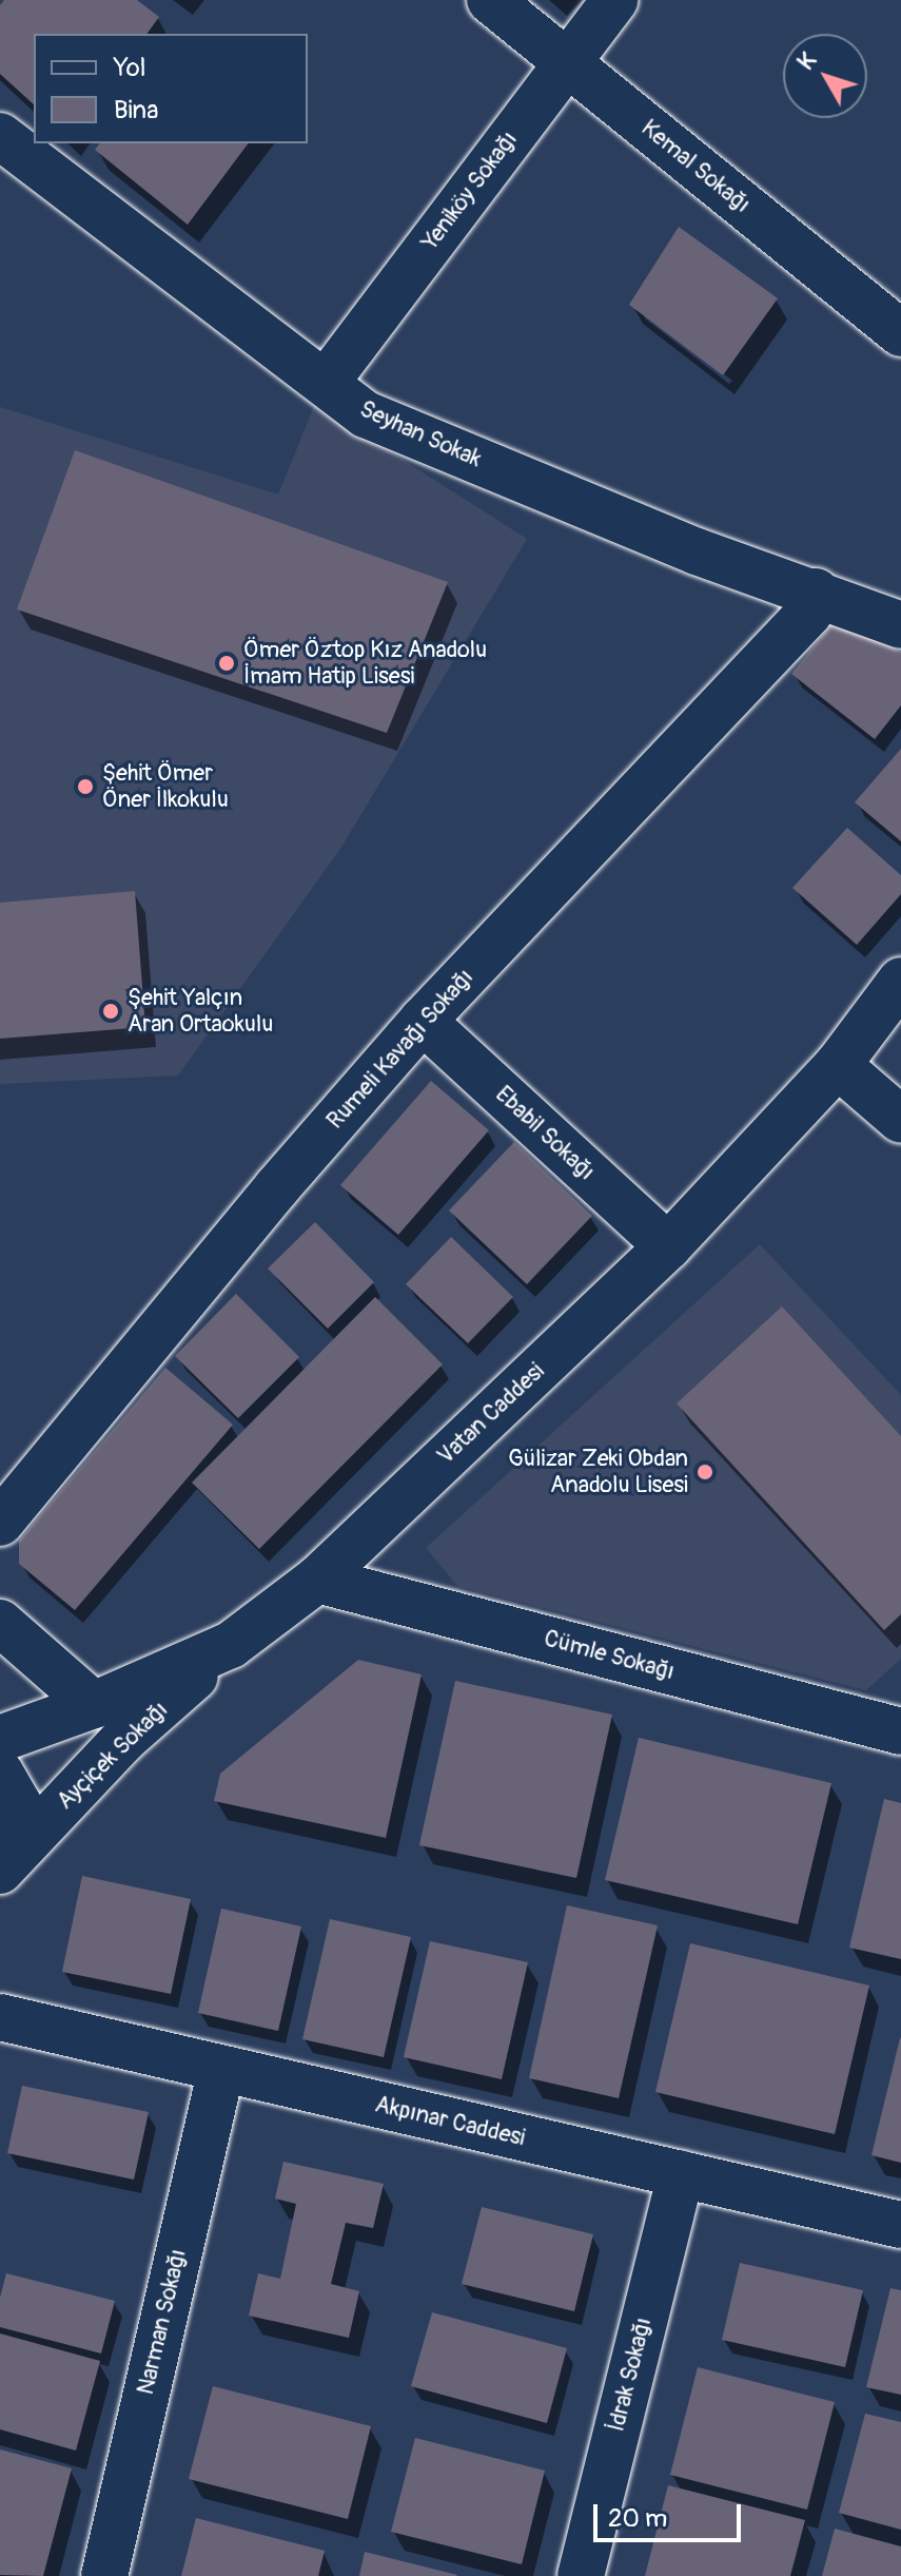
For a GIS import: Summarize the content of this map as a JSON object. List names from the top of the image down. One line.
{"streets":{"street":["Kemal Sokağı","Yeniköy Sokağı","Seyhan Sokak","Rumeli Kavağı Sokağı","Ebabil Sokağı","Vatan Caddesi","Cümle Sokağı","Ayçiçek Sokağı","Akpınar Caddesi","Narman Sokağı","İdrak Sokağı"]},"crossings":[["Kemal Sokağı","Yeniköy Sokağı"],["Yeniköy Sokağı","Seyhan Sokak"],["Seyhan Sokak","Rumeli Kavağı Sokağı"],["Rumeli Kavağı Sokağı","Ebabil Sokağı"],["Ebabil Sokağı","Vatan Caddesi"],["Vatan Caddesi","Cümle Sokağı"],["Vatan Caddesi","Ayçiçek Sokağı"],["Akpınar Caddesi","Narman Sokağı"],["Akpınar Caddesi","İdrak Sokağı"]],"places":["Ömer Öztop Kız Anadolu İmam Hatip Lisesi","Şehit Ömer Öner İlkokulu","Şehit Yalçın Aran Ortaokulu","Gülizar Zeki Obdan Anadolu Lisesi"],"legend":["Yol","Bina"],"scale_bar":"20 m","north":"top left"}
